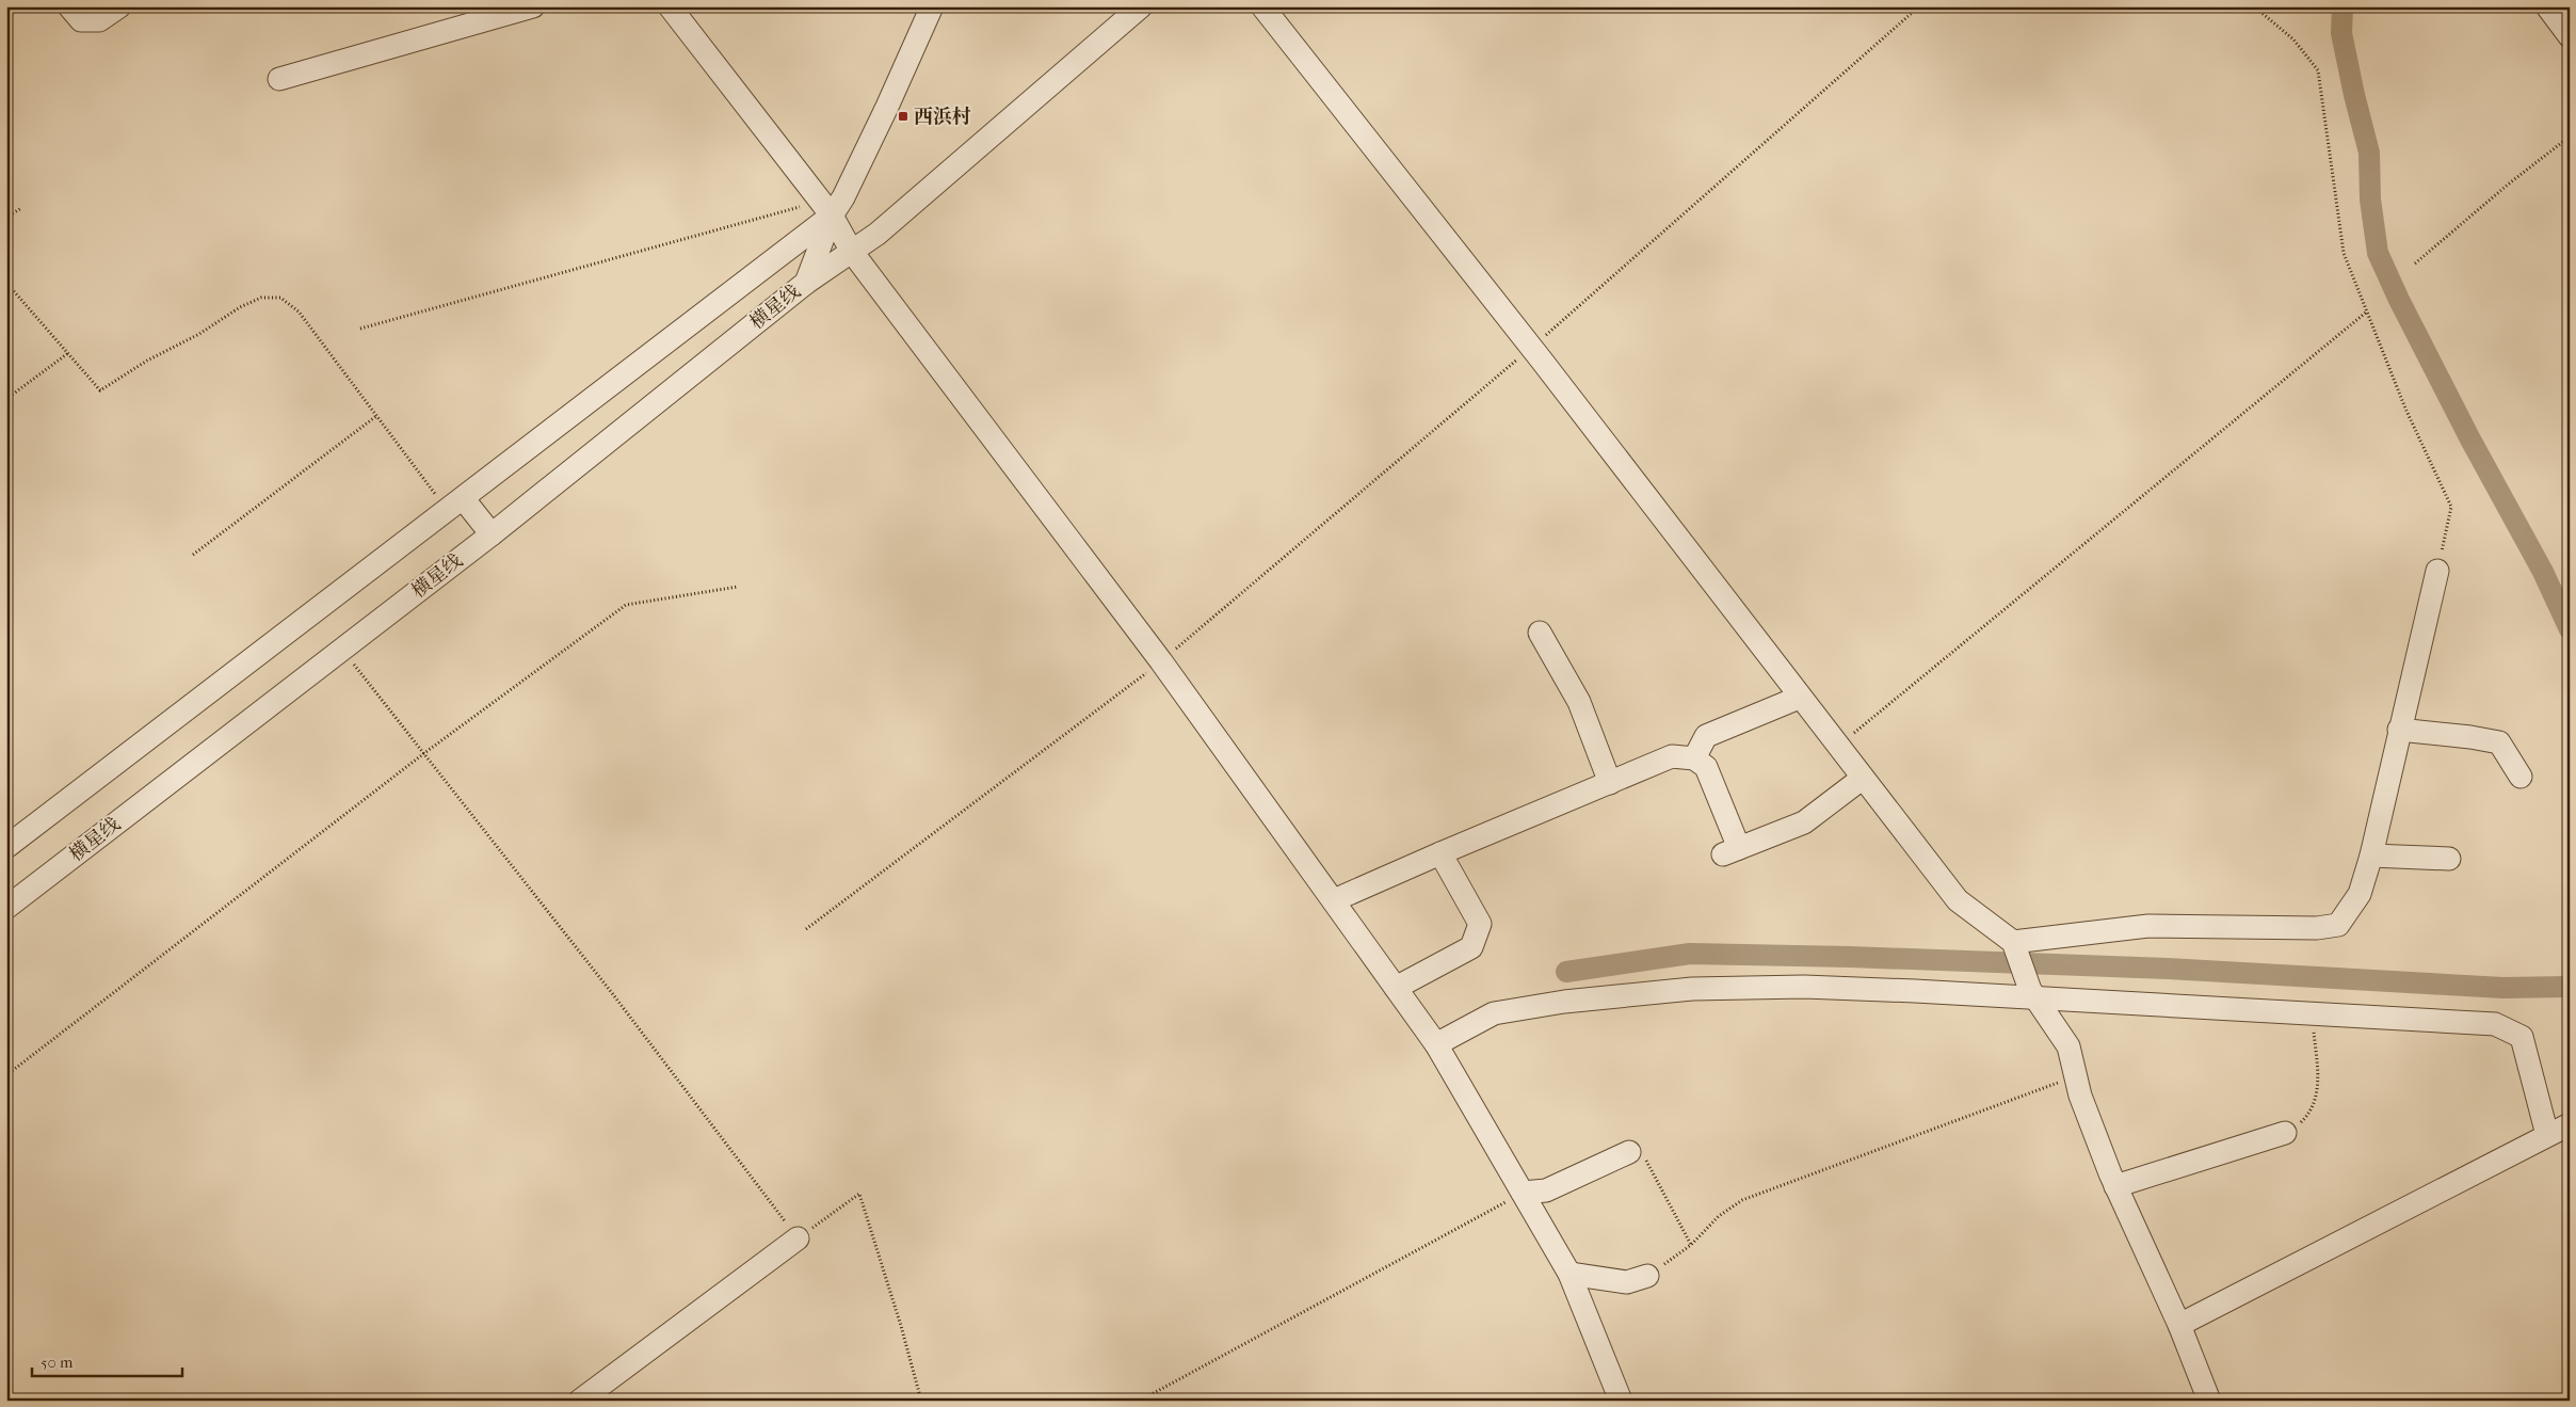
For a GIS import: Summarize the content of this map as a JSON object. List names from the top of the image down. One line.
{"streets":{"street":["横星线"]},"places":{"transit":["西浜村"]},"scale_bar":"50 m"}
